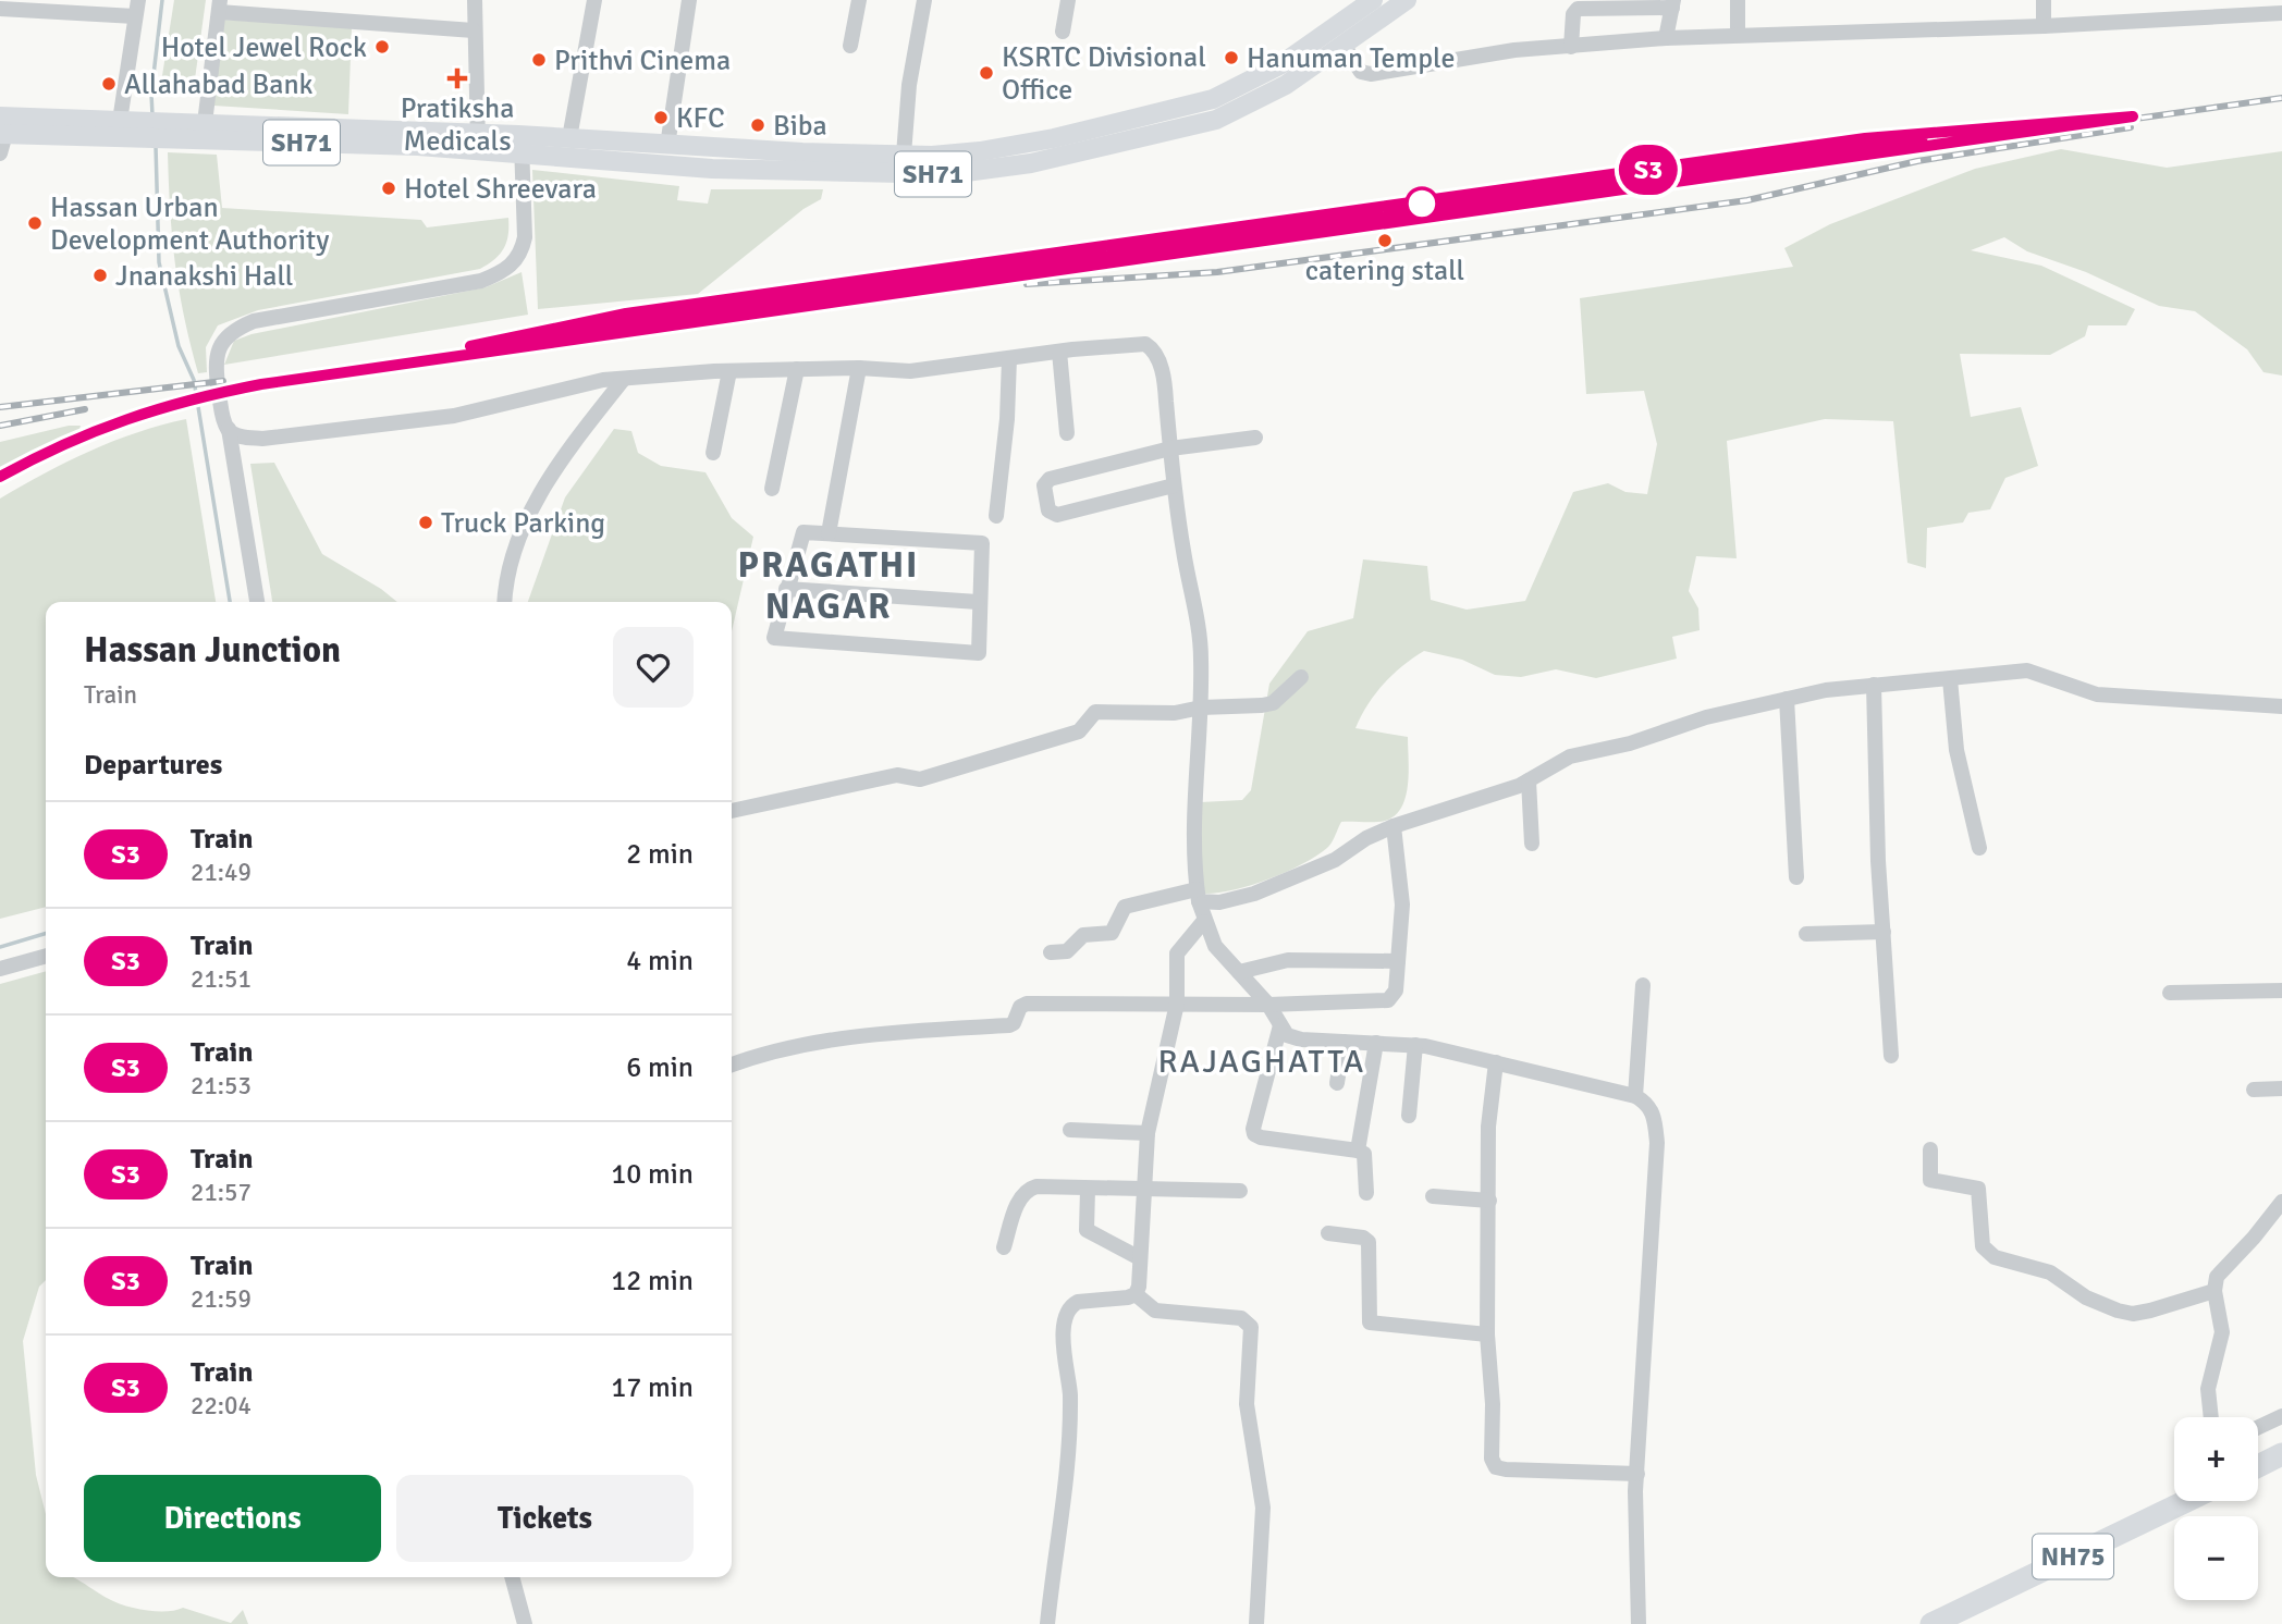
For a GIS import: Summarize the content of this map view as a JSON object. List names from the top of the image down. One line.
{"streets":{"highway":["NH75"],"main road":["SH71"]},"districts":["PRAGATHI NAGAR","RAJAGHATTA"],"places":{"other":["Hotel Jewel Rock","Hanuman Temple","Prithvi Cinema","KSRTC Divisional Office","Allahabad Bank","KFC","Biba","Hotel Shreevara","Hassan Urban Development Authority","catering stall","Jnanakshi Hall","Truck Parking"],"health":["Pratiksha Medicals"]},"page":{"on_map":"S3","heading":[["Hassan Junction","Train"],"Departures"],"list":[{"mark":"S3","name":"Train","note":"21:49","value":"2 min"},{"mark":"S3","name":"Train","note":"21:51","value":"4 min"},{"mark":"S3","name":"Train","note":"21:53","value":"6 min"},{"mark":"S3","name":"Train","note":"21:57","value":"10 min"},{"mark":"S3","name":"Train","note":"21:59","value":"12 min"},{"mark":"S3","name":"Train","note":"22:04","value":"17 min"}],"map_buttons":["+","−"],"buttons":["Directions","Tickets"]}}
